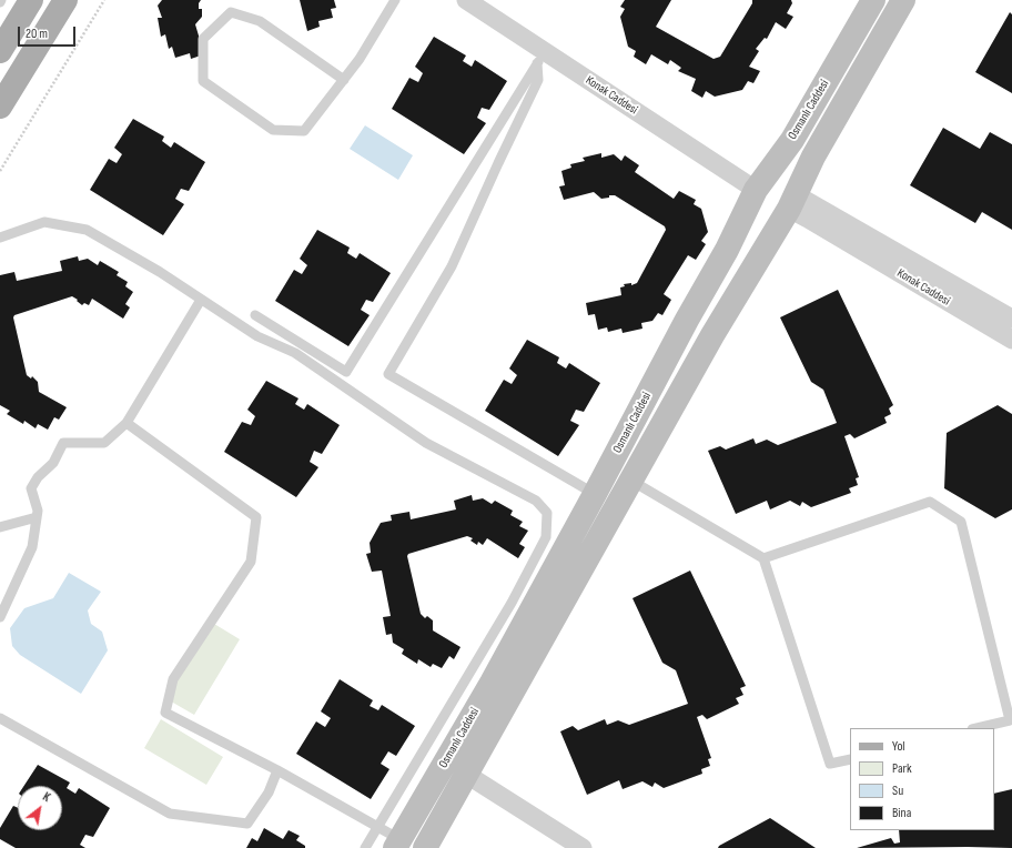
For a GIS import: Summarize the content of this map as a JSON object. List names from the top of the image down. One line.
{"streets":{"main road":["Osmanlı Caddesi"],"street":["Konak Caddesi"]},"crossings":[["Konak Caddesi","Osmanlı Caddesi"]],"legend":["Yol","Park","Su","Bina"],"scale_bar":"20 m","north":"top right"}
